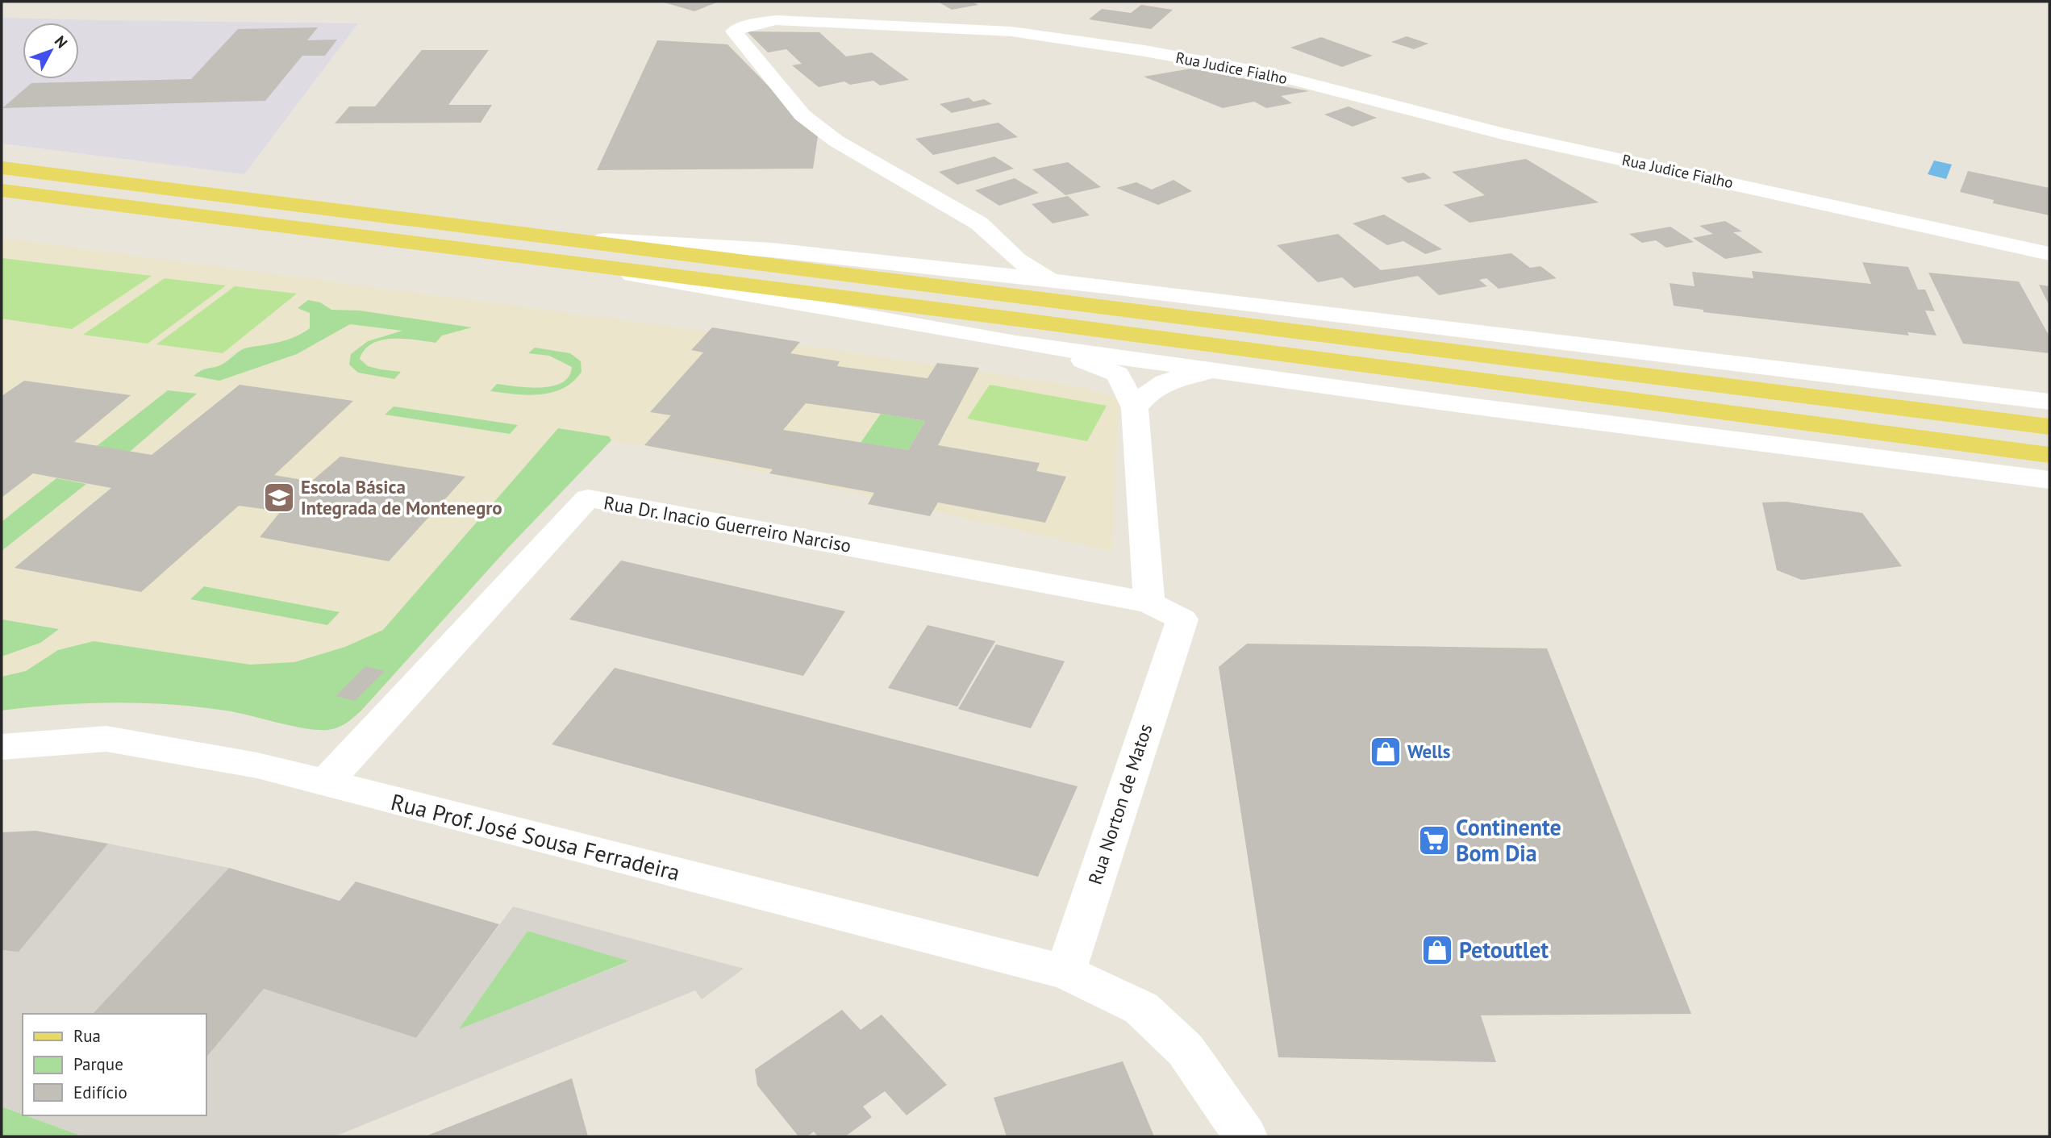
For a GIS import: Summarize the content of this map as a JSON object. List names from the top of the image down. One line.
{"streets":{"street":["Rua Judice Fialho","Rua Dr. Inacio Guerreiro Narciso","Rua Norton de Matos","Rua Prof. José Sousa Ferradeira"]},"crossings":[["Rua Dr. Inacio Guerreiro Narciso","Rua Norton de Matos"],["Rua Dr. Inacio Guerreiro Narciso","Rua Prof. José Sousa Ferradeira"],["Rua Norton de Matos","Rua Prof. José Sousa Ferradeira"]],"places":{"school or university":["Escola Básica Integrada de Montenegro"],"shop":["Wells","Petoutlet"],"supermarket":["Continente Bom Dia"]},"legend":["Rua","Parque","Edifício"],"north":"top right"}
